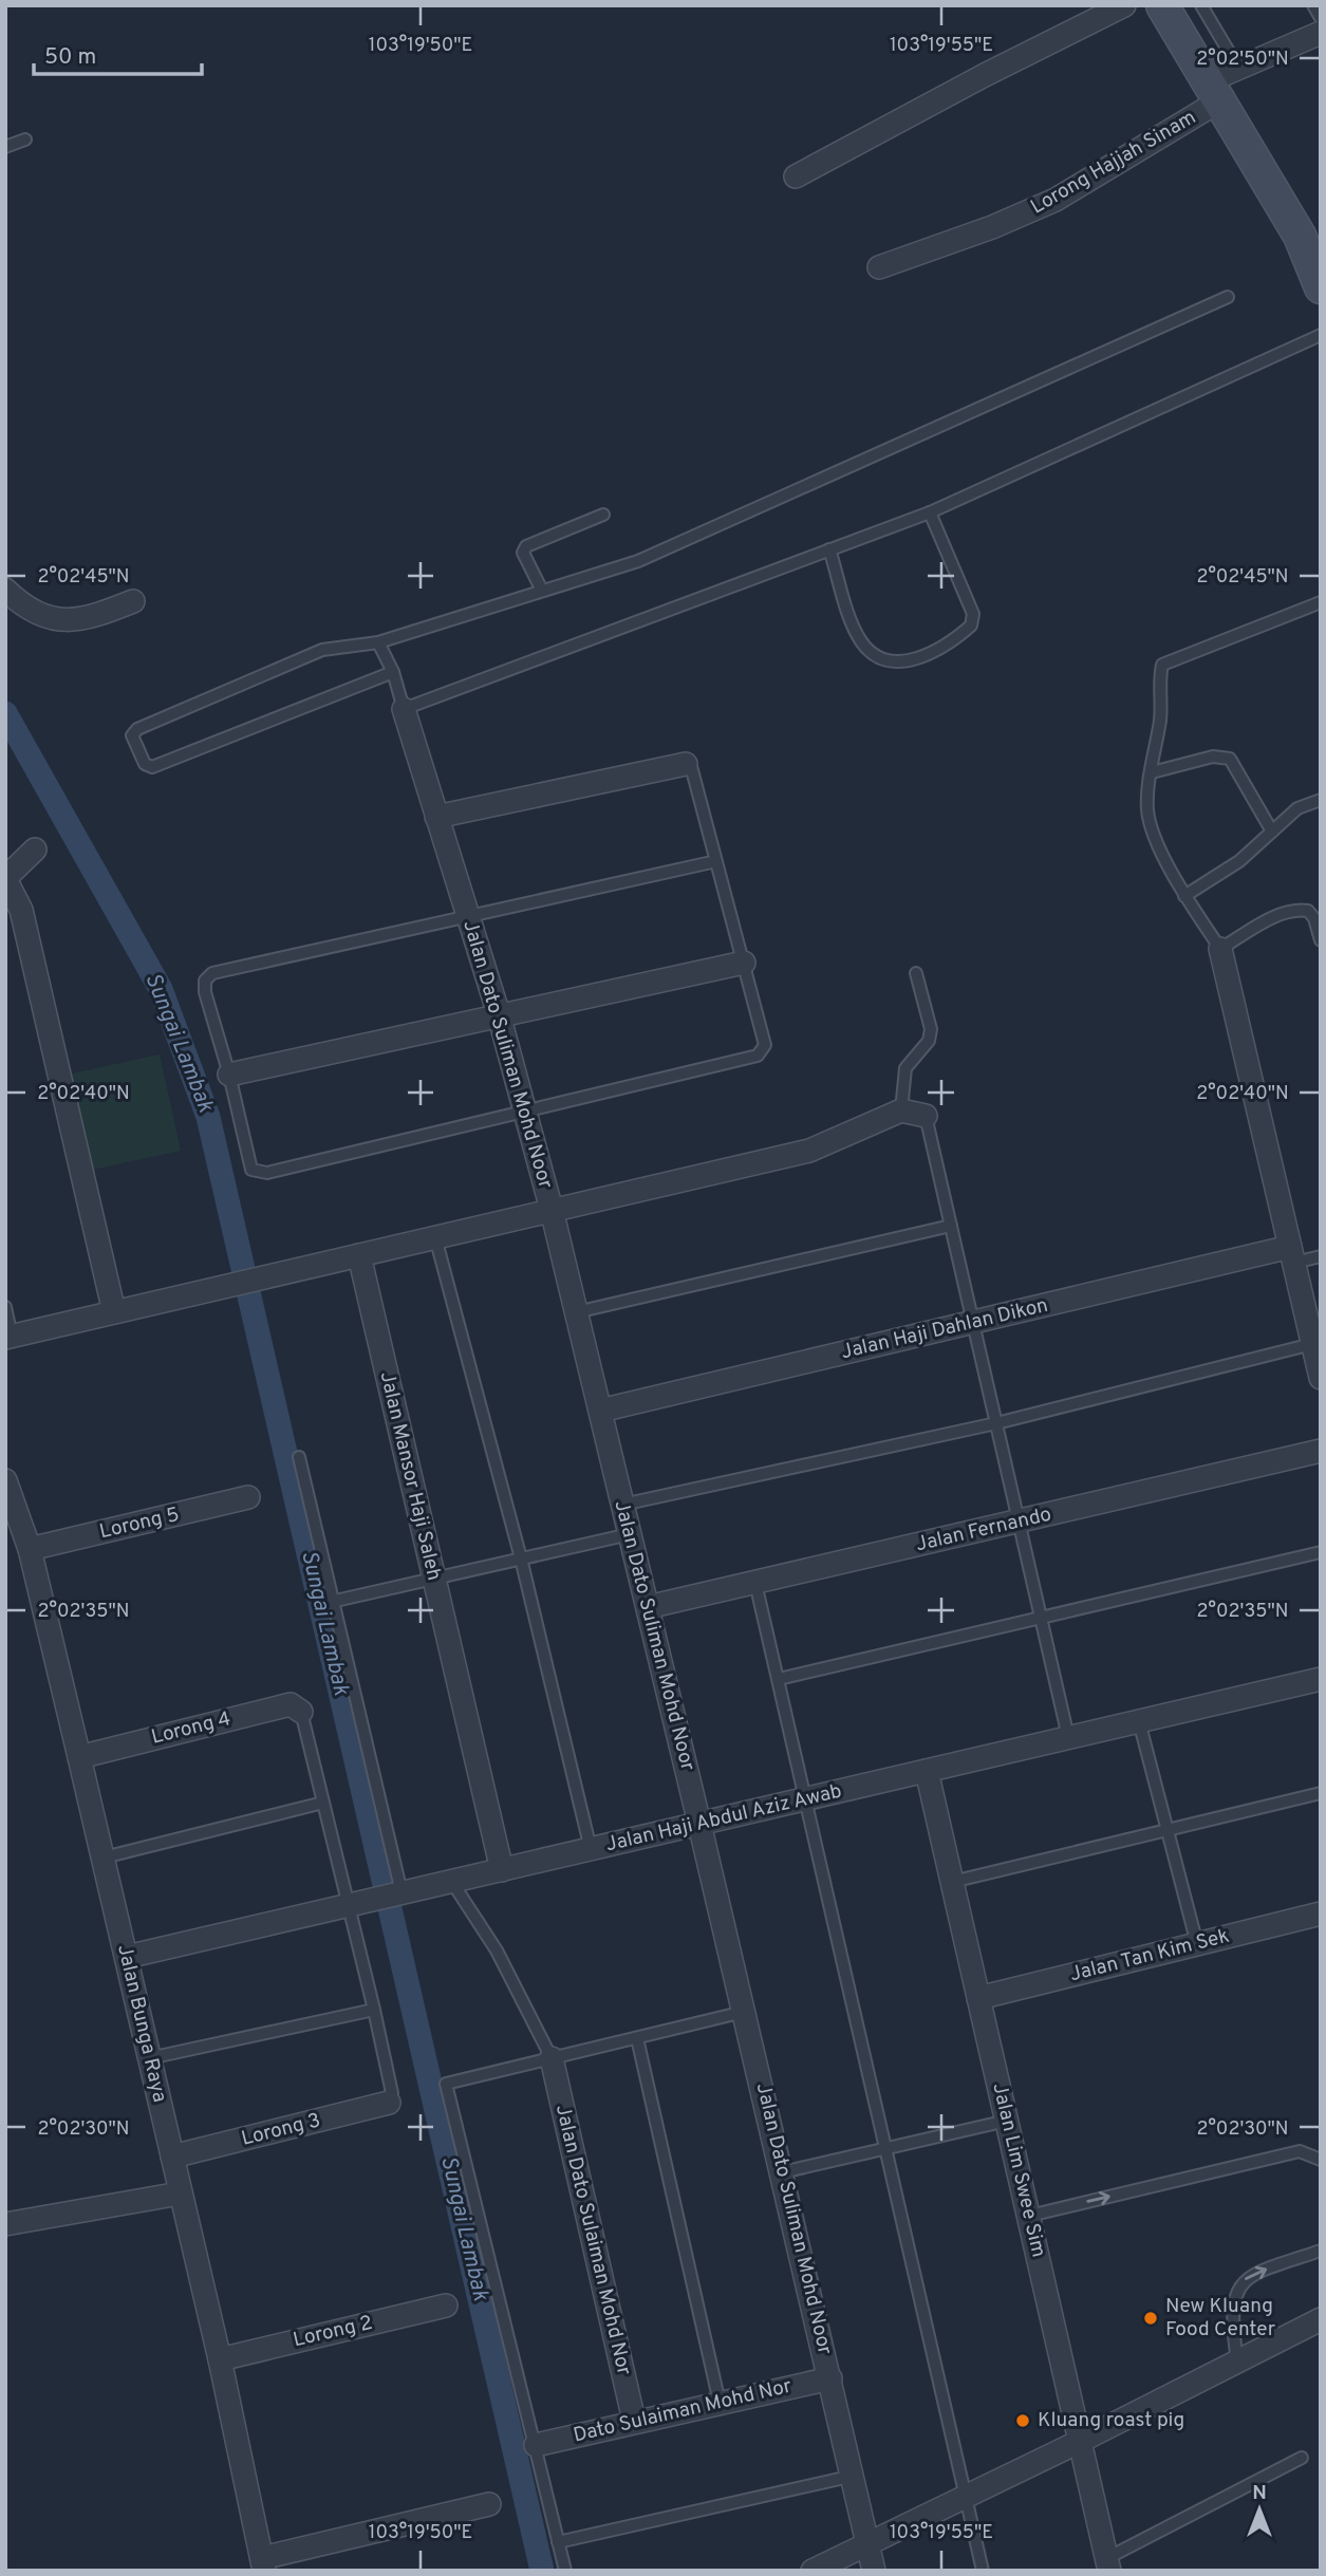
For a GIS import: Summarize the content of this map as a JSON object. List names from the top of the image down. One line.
{"streets":{"street":["Lorong Hajjah Sinam","Jalan Dato Suliman Mohd Noor","Jalan Haji Dahlan Dikon","Jalan Mansor Haji Saleh","Lorong 5","Jalan Fernando","Lorong 4","Jalan Haji Abdul Aziz Awab","Jalan Tan Kim Sek","Jalan Bunga Raya","Lorong 3","Jalan Lim Swee Sim","Jalan Dato Sulaiman Mohd Nor","Lorong 2","Dato Sulaiman Mohd Nor"]},"crossings":[["Jalan Dato Suliman Mohd Noor","Jalan Haji Dahlan Dikon"],["Jalan Dato Suliman Mohd Noor","Jalan Fernando"],["Jalan Dato Suliman Mohd Noor","Jalan Haji Abdul Aziz Awab"],["Jalan Dato Suliman Mohd Noor","Dato Sulaiman Mohd Nor"],["Jalan Mansor Haji Saleh","Jalan Haji Abdul Aziz Awab"],["Lorong 5","Jalan Bunga Raya"],["Lorong 4","Jalan Bunga Raya"],["Jalan Haji Abdul Aziz Awab","Jalan Bunga Raya"],["Jalan Haji Abdul Aziz Awab","Jalan Lim Swee Sim"],["Jalan Tan Kim Sek","Jalan Lim Swee Sim"],["Jalan Bunga Raya","Lorong 3"],["Jalan Bunga Raya","Lorong 2"],["Jalan Dato Sulaiman Mohd Nor","Dato Sulaiman Mohd Nor"]],"water":["Sungai Lambak"],"places":["New Kluang Food Center","Kluang roast pig"],"scale_bar":"50 m","north":"top","coordinates":["103°19'50\"E","103°19'55\"E","2°02'50\"N","2°02'45\"N","2°02'40\"N","2°02'35\"N","2°02'30\"N"]}
